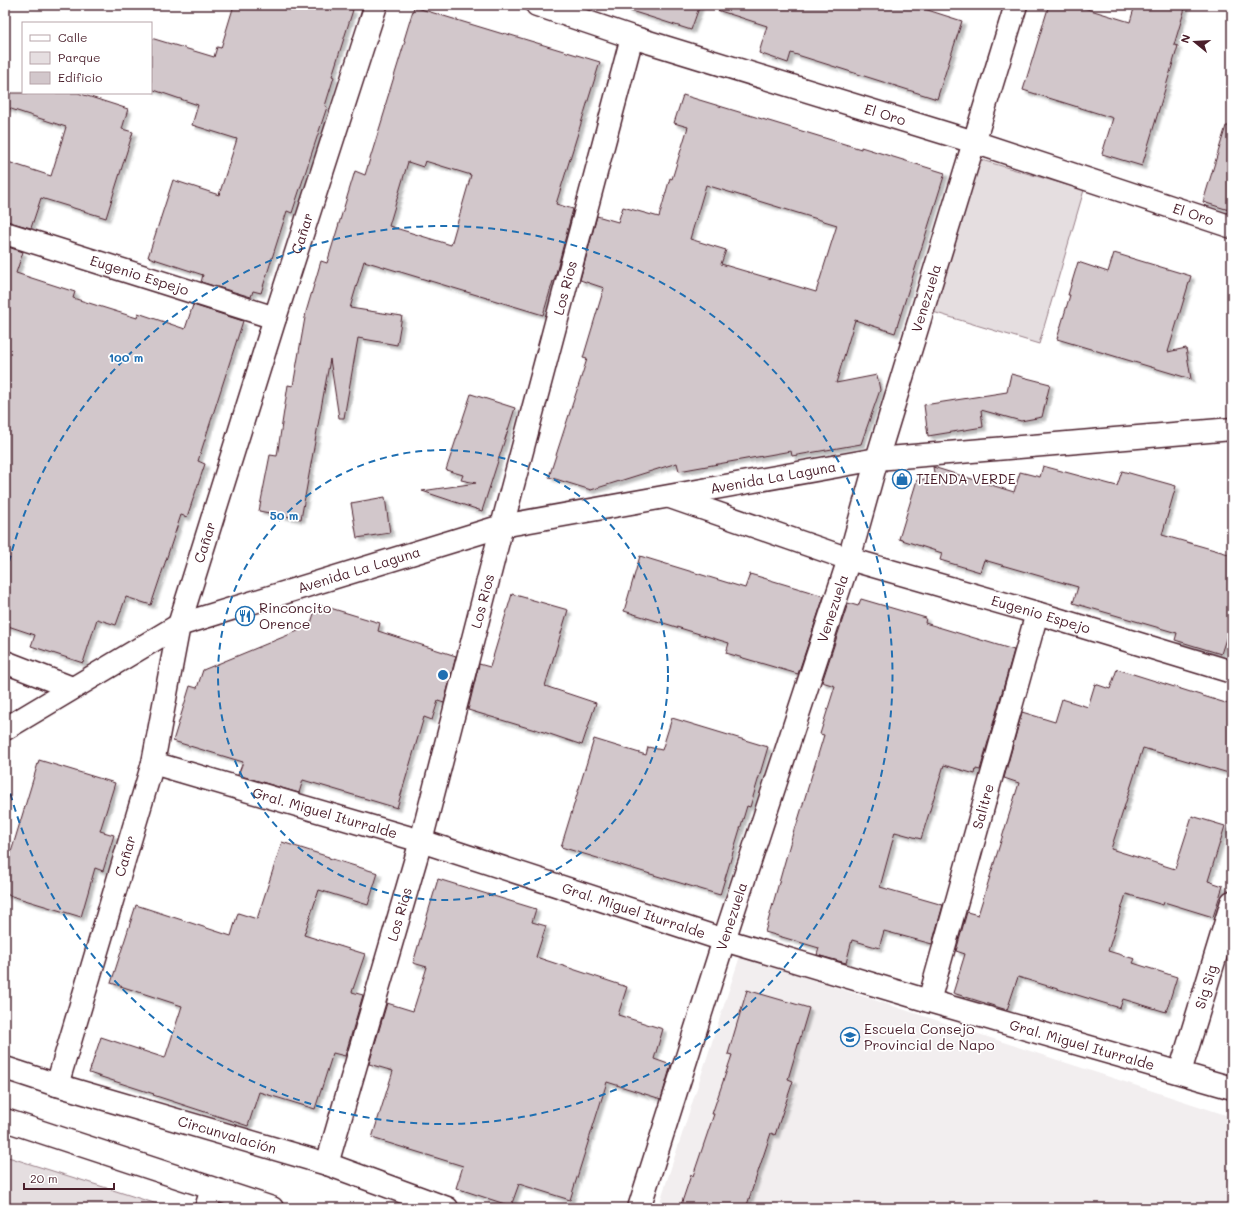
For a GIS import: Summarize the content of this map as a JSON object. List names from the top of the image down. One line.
{"streets":{"street":["El Oro","Cañar","Eugenio Espejo","Los Rios","Venezuela","Avenida La Laguna","Salitre","Gral. Miguel Iturralde","Sig Sig","Circunvalación"]},"crossings":[["El Oro","Los Rios"],["El Oro","Venezuela"],["Cañar","Eugenio Espejo"],["Cañar","Avenida La Laguna"],["Cañar","Gral. Miguel Iturralde"],["Cañar","Circunvalación"],["Eugenio Espejo","Venezuela"],["Eugenio Espejo","Avenida La Laguna"],["Eugenio Espejo","Salitre"],["Los Rios","Avenida La Laguna"],["Los Rios","Gral. Miguel Iturralde"],["Los Rios","Circunvalación"],["Venezuela","Avenida La Laguna"],["Venezuela","Gral. Miguel Iturralde"],["Salitre","Gral. Miguel Iturralde"],["Gral. Miguel Iturralde","Sig Sig"]],"places":{"shop":["TIENDA VERDE"],"restaurant":["Rinconcito Orence"],"school or university":["Escuela Consejo Provincial de Napo"]},"legend":["Calle","Parque","Edificio"],"scale_bar":"20 m","north":"left","rings":["100 m","50 m"]}
